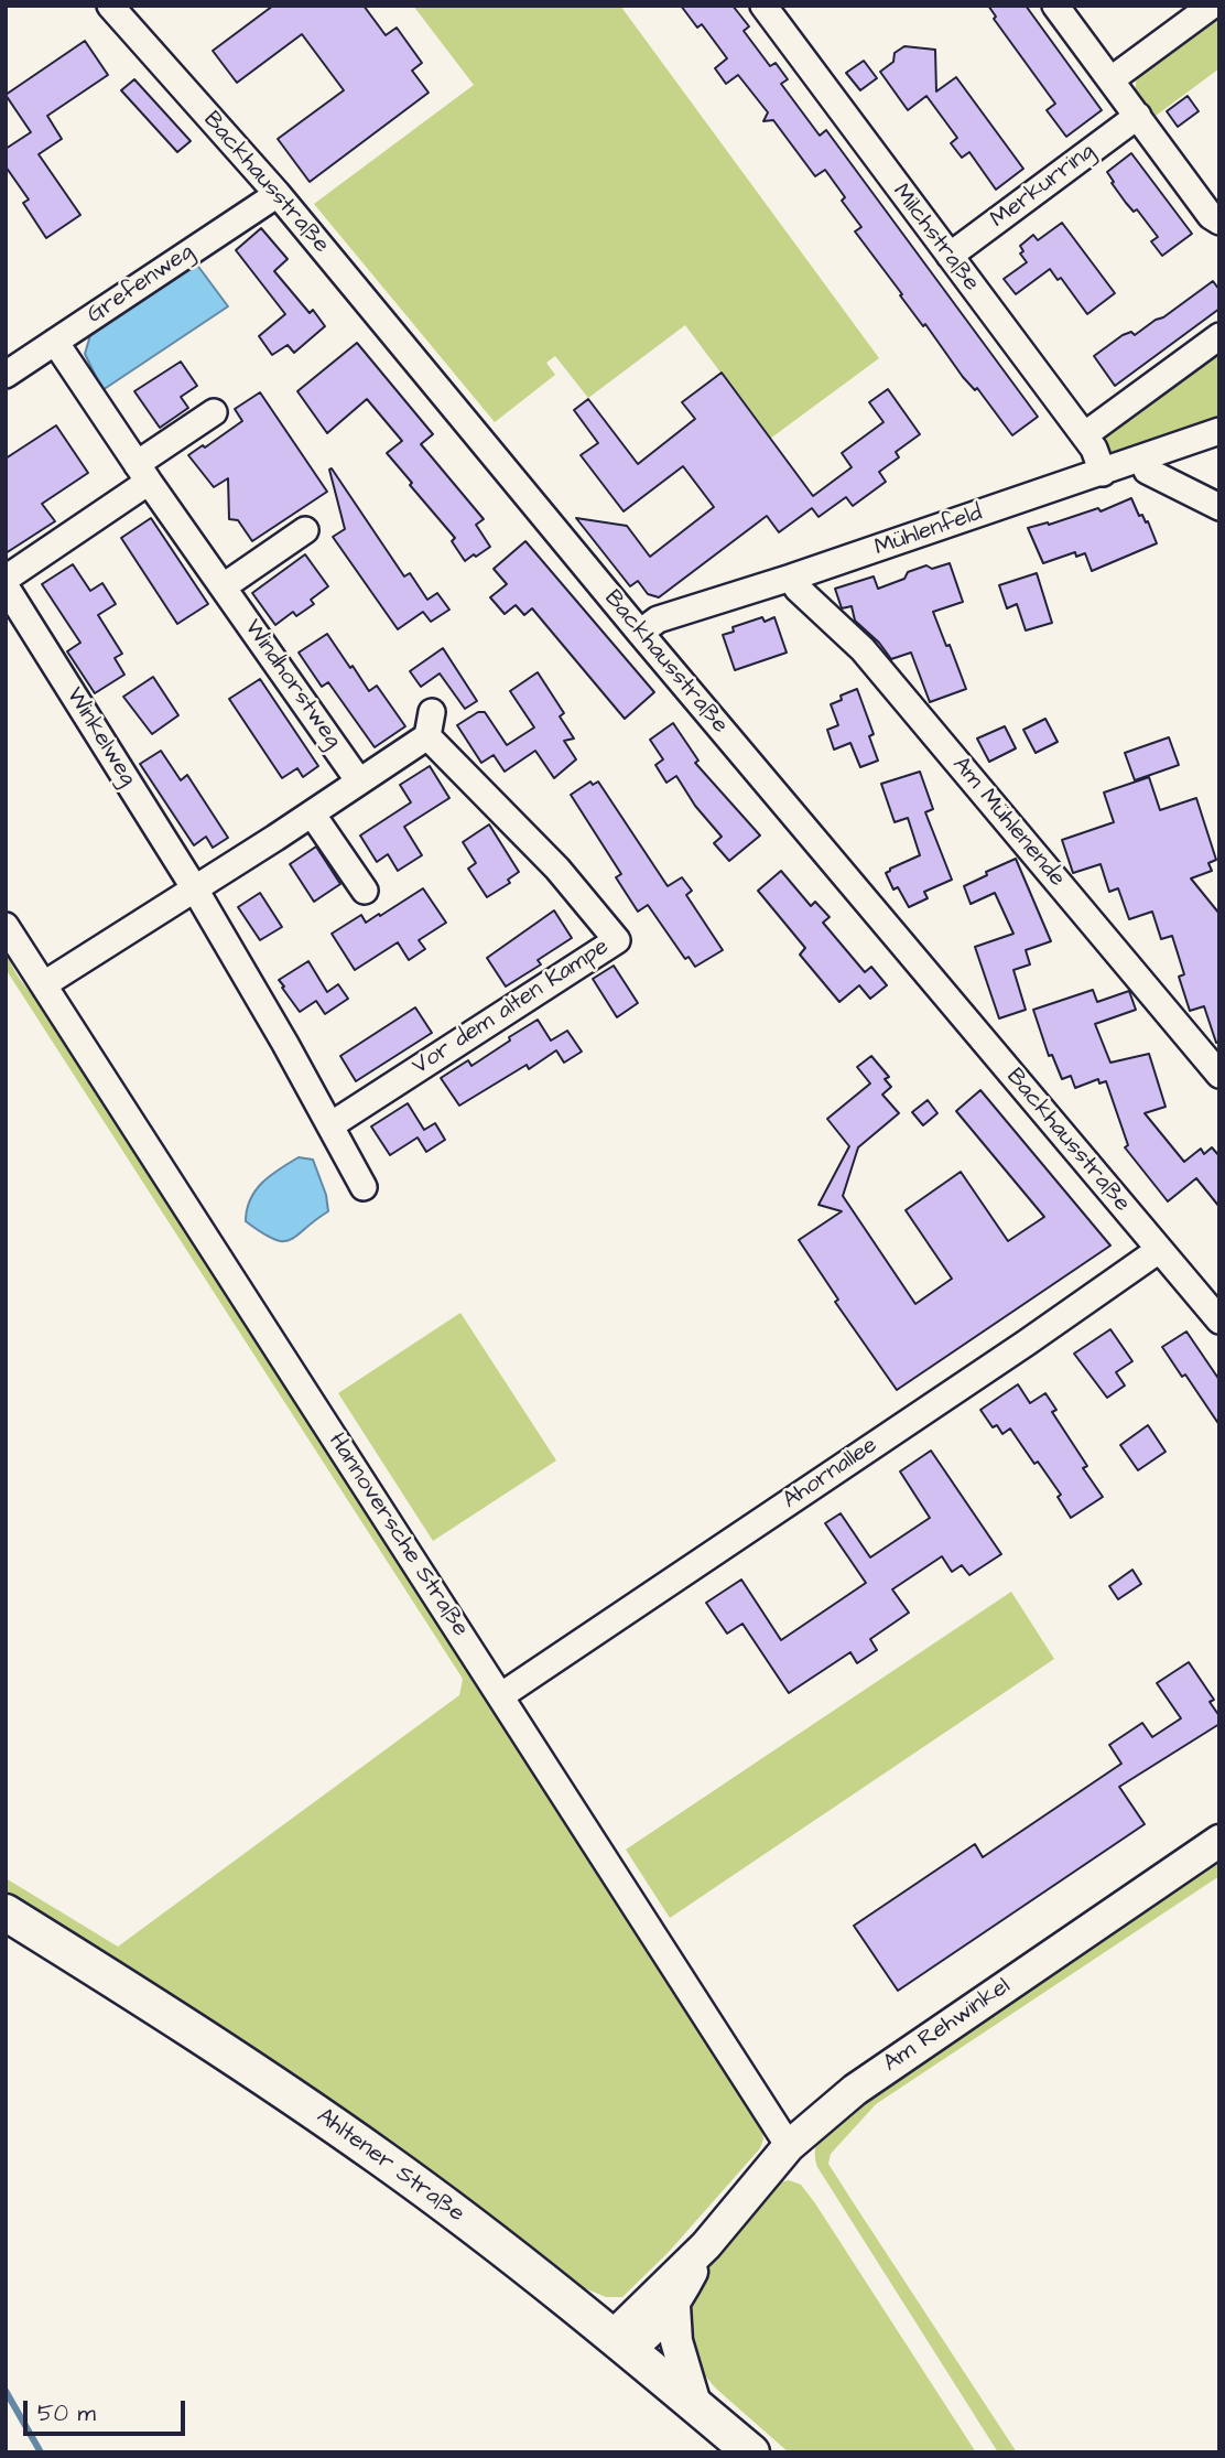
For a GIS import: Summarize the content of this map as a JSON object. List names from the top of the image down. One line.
{"streets":{"main road":["Ahltener Straße"],"street":["Backhausstraße","Merkurring","Milchstraße","Grefenweg","Mühlenfeld","Windhorstweg","Winkelweg","Am Mühlenende","Vor dem alten Kampe","Ahornallee","Hannoversche Straße","Am Rehwinkel"]},"crossings":[["Backhausstraße","Grefenweg"],["Backhausstraße","Mühlenfeld"],["Backhausstraße","Ahornallee"],["Merkurring","Milchstraße"],["Milchstraße","Mühlenfeld"],["Grefenweg","Windhorstweg"],["Mühlenfeld","Am Mühlenende"],["Windhorstweg","Vor dem alten Kampe"],["Winkelweg","Vor dem alten Kampe"],["Vor dem alten Kampe","Hannoversche Straße"],["Ahornallee","Hannoversche Straße"],["Hannoversche Straße","Am Rehwinkel"],["Am Rehwinkel","Ahltener Straße"]],"scale_bar":"50 m"}
